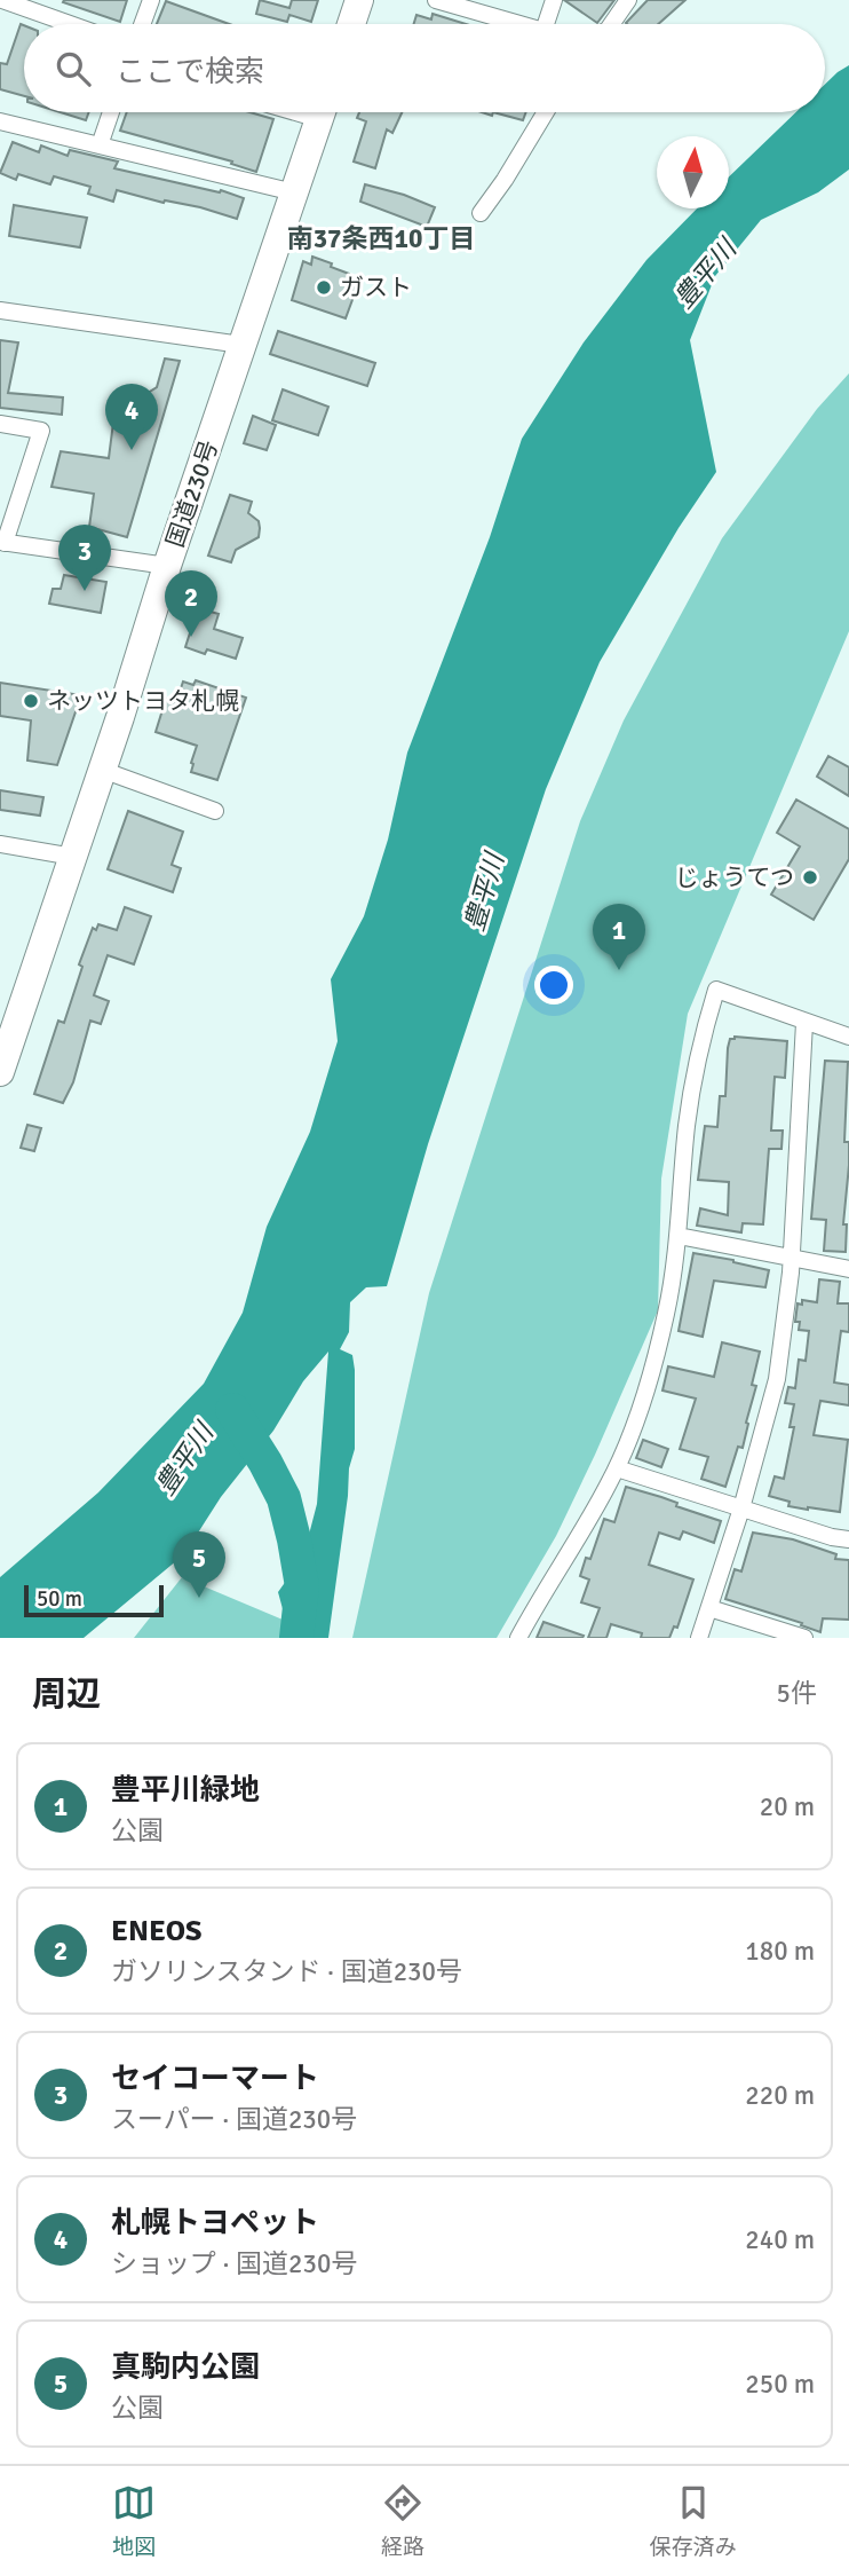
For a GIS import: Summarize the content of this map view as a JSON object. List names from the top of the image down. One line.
{"streets":{"highway":["国道230号"]},"districts":["南37条西10丁目"],"water":["豊平川"],"places":["ガスト","ネッツトヨタ札幌","じょうてつ"],"scale_bar":"50 m","north":"top","page":{"search":"ここで検索","pins":["4","3","2","1","5"],"scale":"50 m","heading":["周辺","5件"],"list":[{"mark":"1","name":"豊平川緑地","note":"公園","value":"20 m"},{"mark":"2","name":"ENEOS","note":"ガソリンスタンド · 国道230号","value":"180 m"},{"mark":"3","name":"セイコーマート","note":"スーパー · 国道230号","value":"220 m"},{"mark":"4","name":"札幌トヨペット","note":"ショップ · 国道230号","value":"240 m"},{"mark":"5","name":"真駒内公園","note":"公園","value":"250 m"}],"nav":["地図","経路","保存済み"]}}
